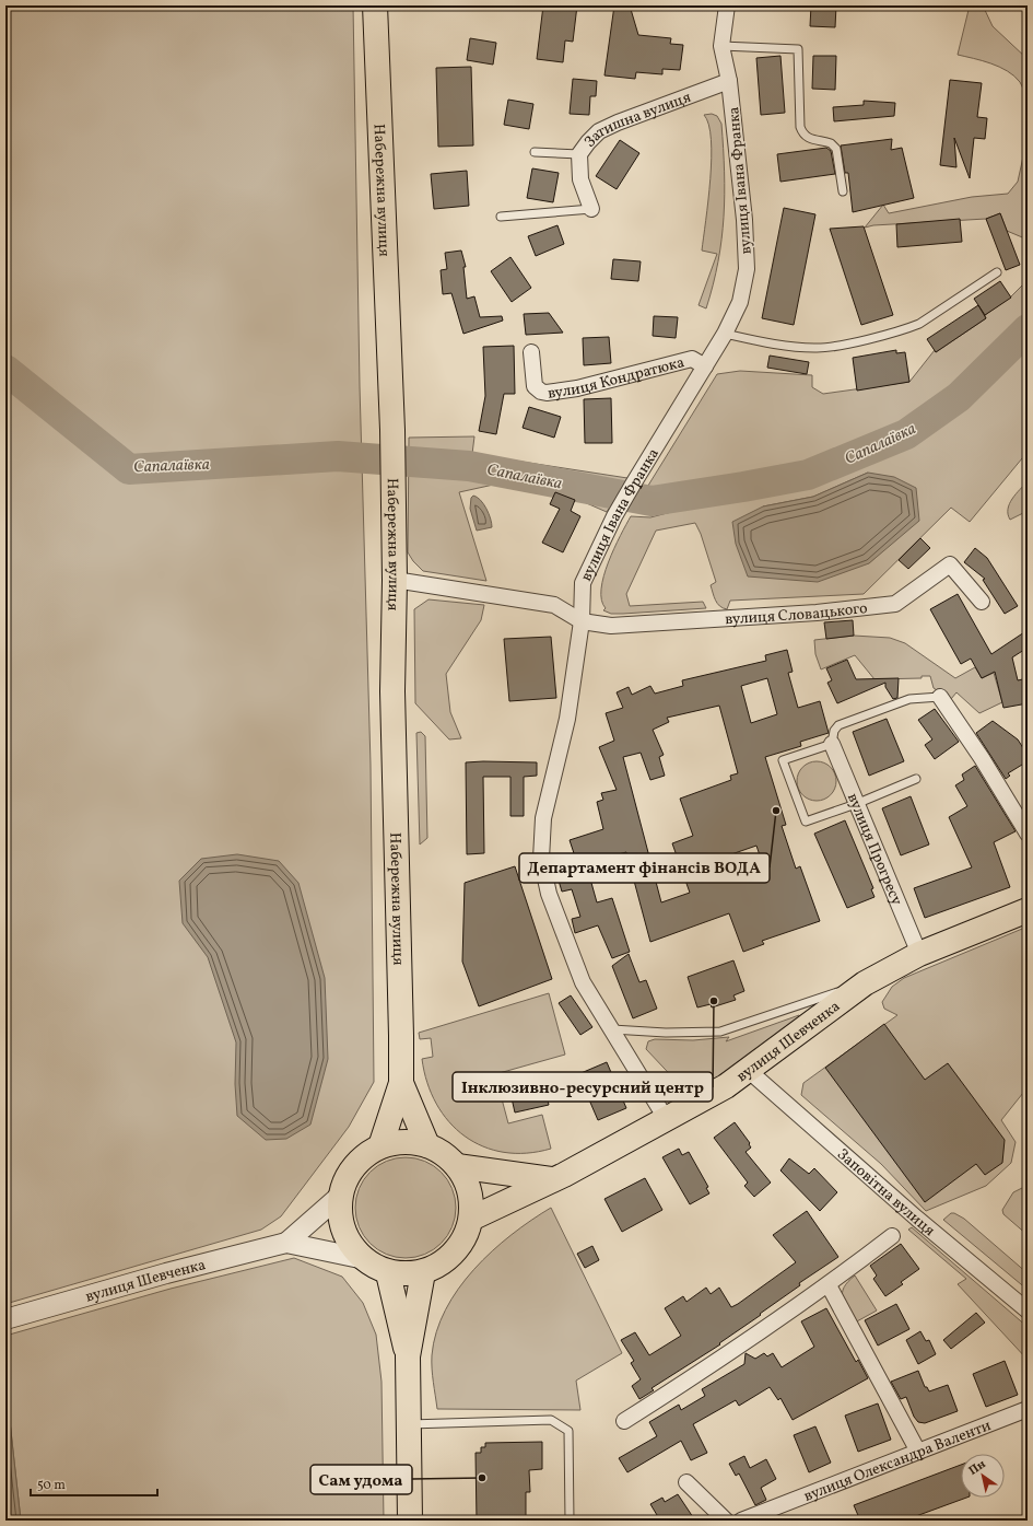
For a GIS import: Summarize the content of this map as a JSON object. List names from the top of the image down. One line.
{"streets":{"main road":["Набережна вулиця","вулиця Шевченка"],"street":["Затишна вулиця","вулиця Івана Франка","вулиця Кондратюка","вулиця Словацького","вулиця Прогресу","Заповітна вулиця","вулиця Олександра Валенти"]},"crossings":[["Затишна вулиця","вулиця Івана Франка"],["вулиця Івана Франка","вулиця Кондратюка"],["вулиця Івана Франка","вулиця Словацького"],["вулиця Івана Франка","вулиця Шевченка"],["Набережна вулиця","вулиця Шевченка"],["вулиця Прогресу","вулиця Шевченка"],["вулиця Шевченка","Заповітна вулиця"]],"water":["Сапалаївка"],"places":["Департамент фінансів ВОДА","Інклюзивно-ресурсний центр","Сам удома"],"scale_bar":"50 m","north":"top left"}
